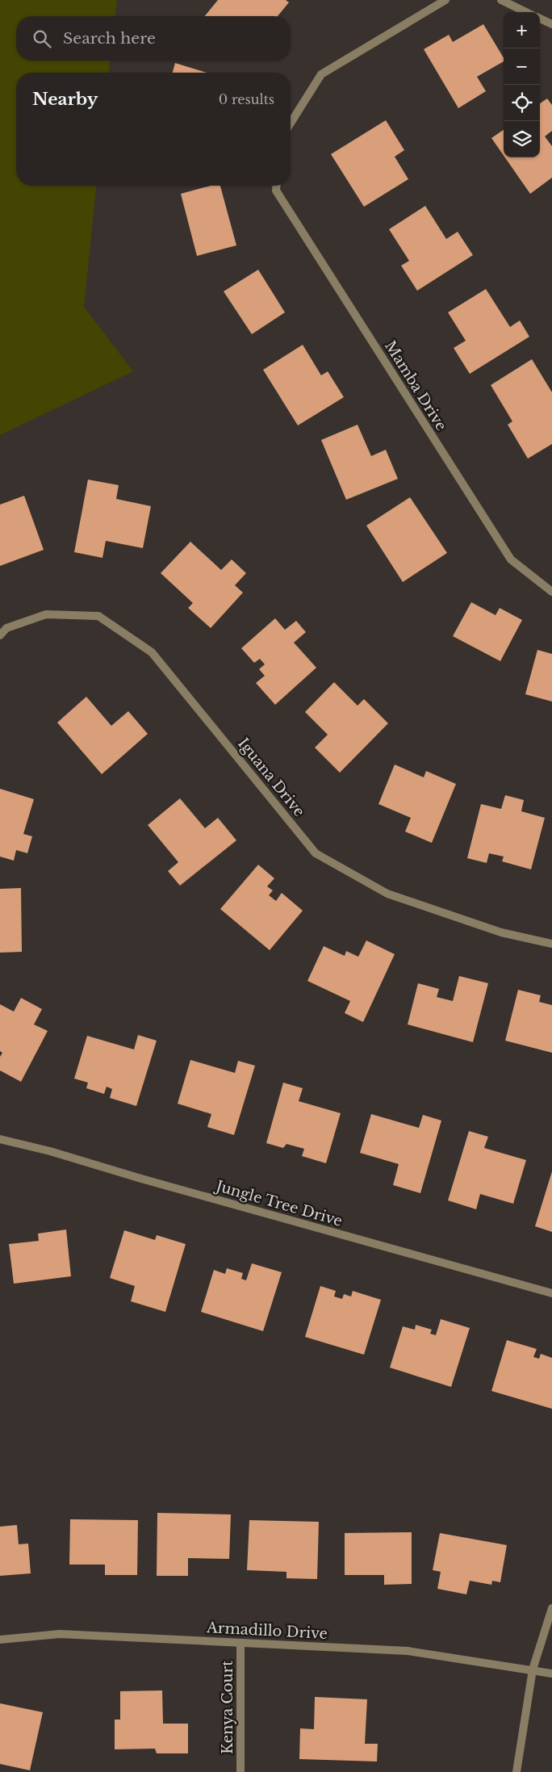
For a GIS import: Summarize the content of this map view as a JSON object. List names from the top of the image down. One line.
{"streets":{"street":["Mamba Drive","Iguana Drive","Jungle Tree Drive","Armadillo Drive","Kenya Court"]},"crossings":[["Armadillo Drive","Kenya Court"]],"page":{"map_buttons":["+","−"],"search":"Search here","heading":["Nearby","0 results"]}}
